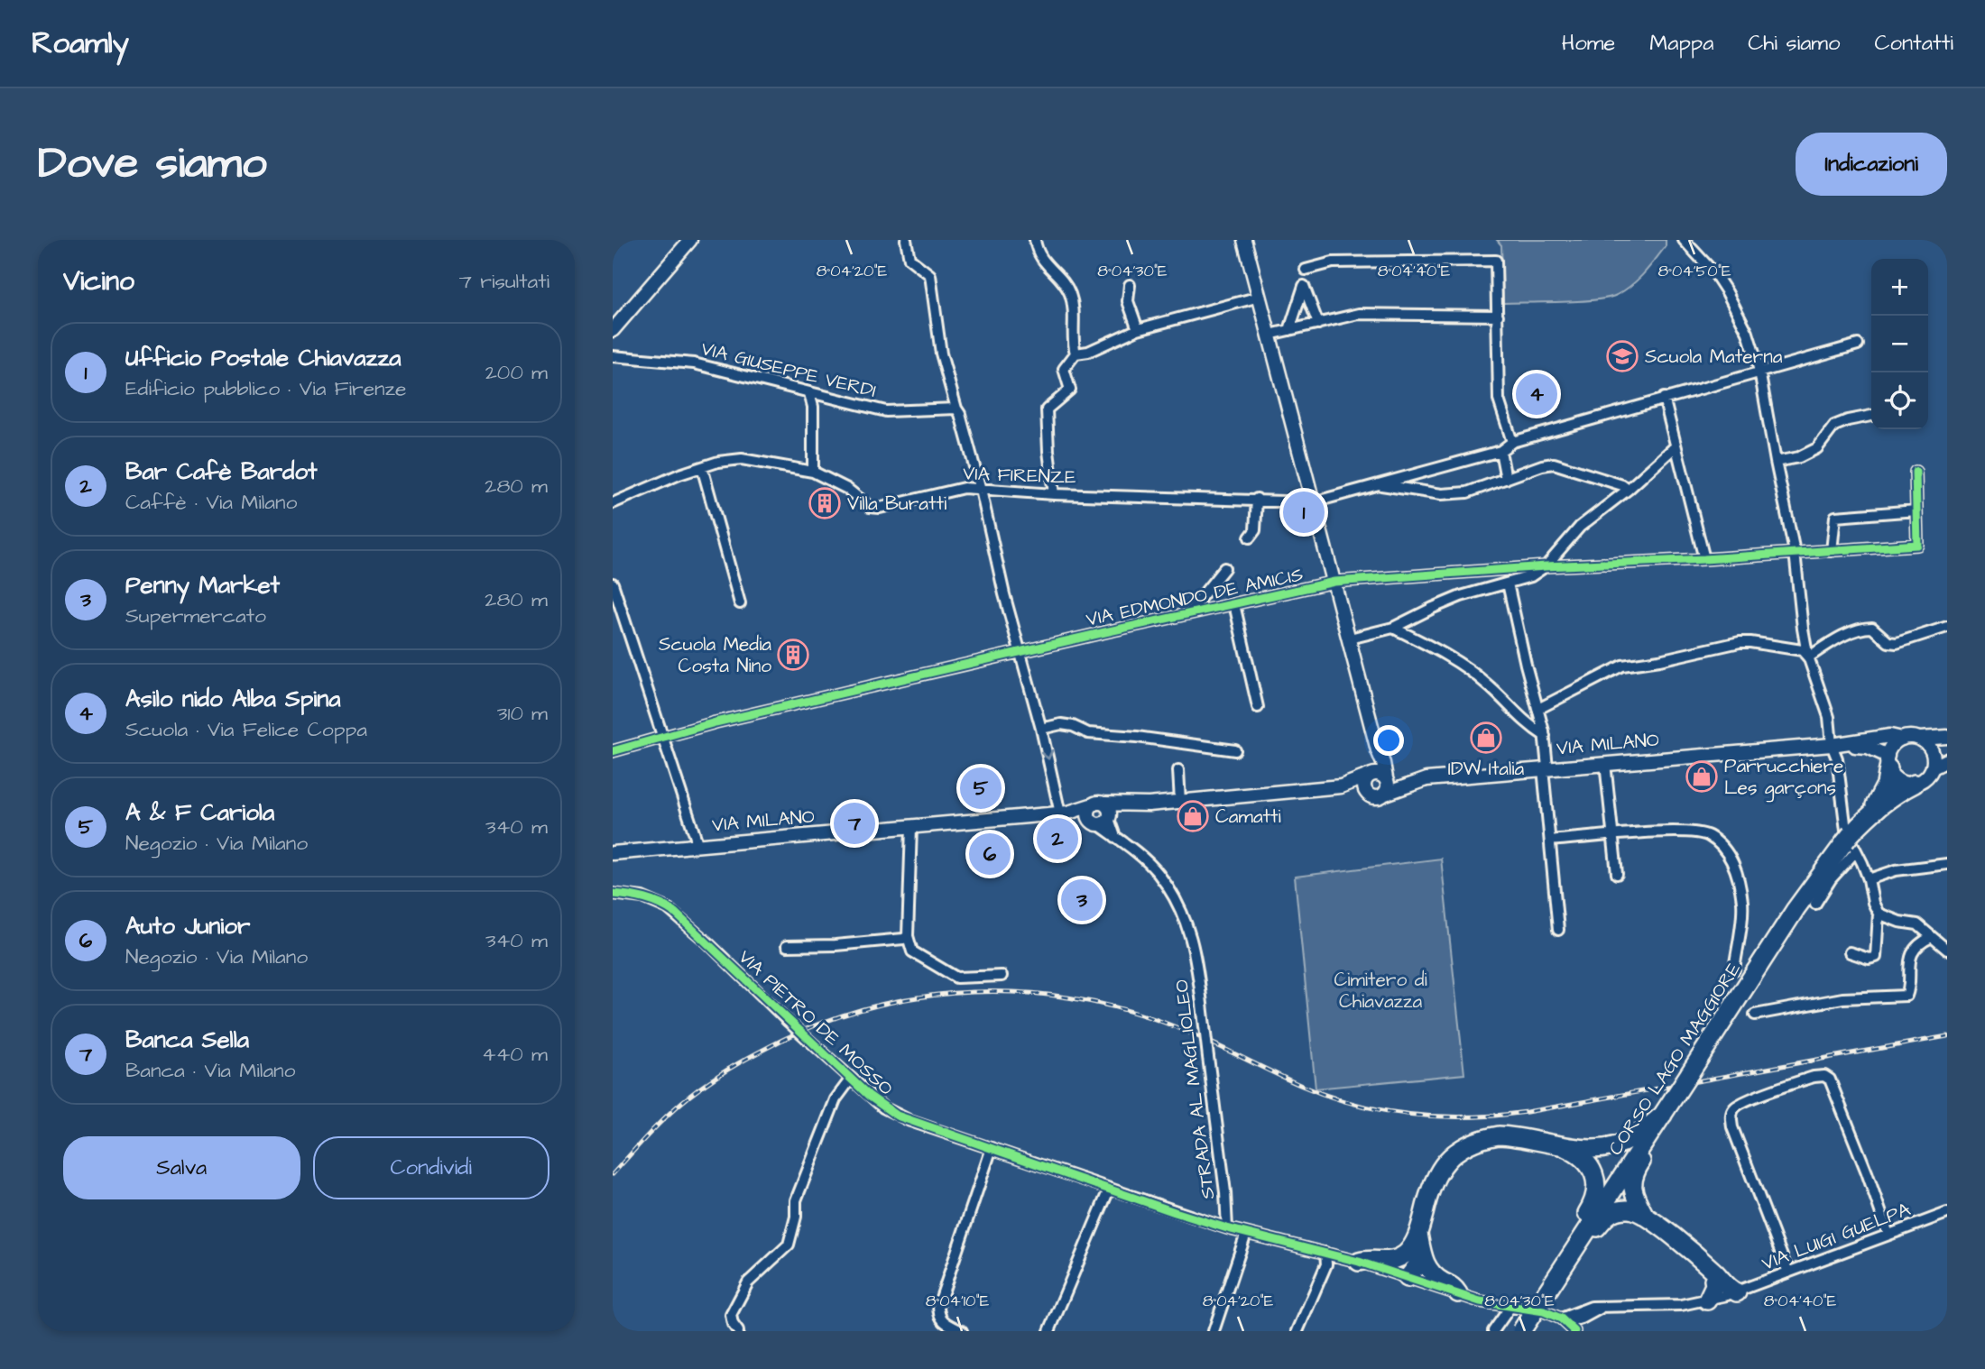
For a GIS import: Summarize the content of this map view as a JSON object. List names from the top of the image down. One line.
{"streets":{"highway":["CORSO LAGO MAGGIORE"],"main road":["VIA MILANO"],"street":["VIA GIUSEPPE VERDI","VIA FIRENZE","VIA EDMONDO DE AMICIS","VIA PIETRO DE MOSSO","STRADA AL MAGLIOLEO","VIA LUIGI GUELPA"]},"crossings":[["VIA MILANO","CORSO LAGO MAGGIORE"],["VIA MILANO","STRADA AL MAGLIOLEO"],["VIA PIETRO DE MOSSO","STRADA AL MAGLIOLEO"]],"parks":["Cimitero di Chiavazza"],"places":{"school or university":["Scuola Materna"],"building":["Villa Buratti","Scuola Media Costa Nino"],"shop":["IDW Italia","Parrucchiere Les garçons","Camatti"]},"page":{"header":"Roamly","nav":["Home","Mappa","Chi siamo","Contatti"],"buttons":["Indicazioni",["Salva","Condividi"]],"title":"Dove siamo","heading":["Vicino","7 risultati"],"map_buttons":["+","−"],"list":[{"mark":"1","name":"Ufficio Postale Chiavazza","note":"Edificio pubblico · Via Firenze","value":"200 m"},{"mark":"2","name":"Bar Cafè Bardot","note":"Caffè · Via Milano","value":"280 m"},{"mark":"3","name":"Penny Market","note":"Supermercato","value":"280 m"},{"mark":"4","name":"Asilo nido Alba Spina","note":"Scuola · Via Felice Coppa","value":"310 m"},{"mark":"5","name":"A & F Cariola","note":"Negozio · Via Milano","value":"340 m"},{"mark":"6","name":"Auto Junior","note":"Negozio · Via Milano","value":"340 m"},{"mark":"7","name":"Banca Sella","note":"Banca · Via Milano","value":"440 m"}],"pins":["4","1","5","7","2","6","3"]},"coordinates":["8°04'20\"E","8°04'30\"E","8°04'40\"E","8°04'50\"E","8°04'10\"E"]}
